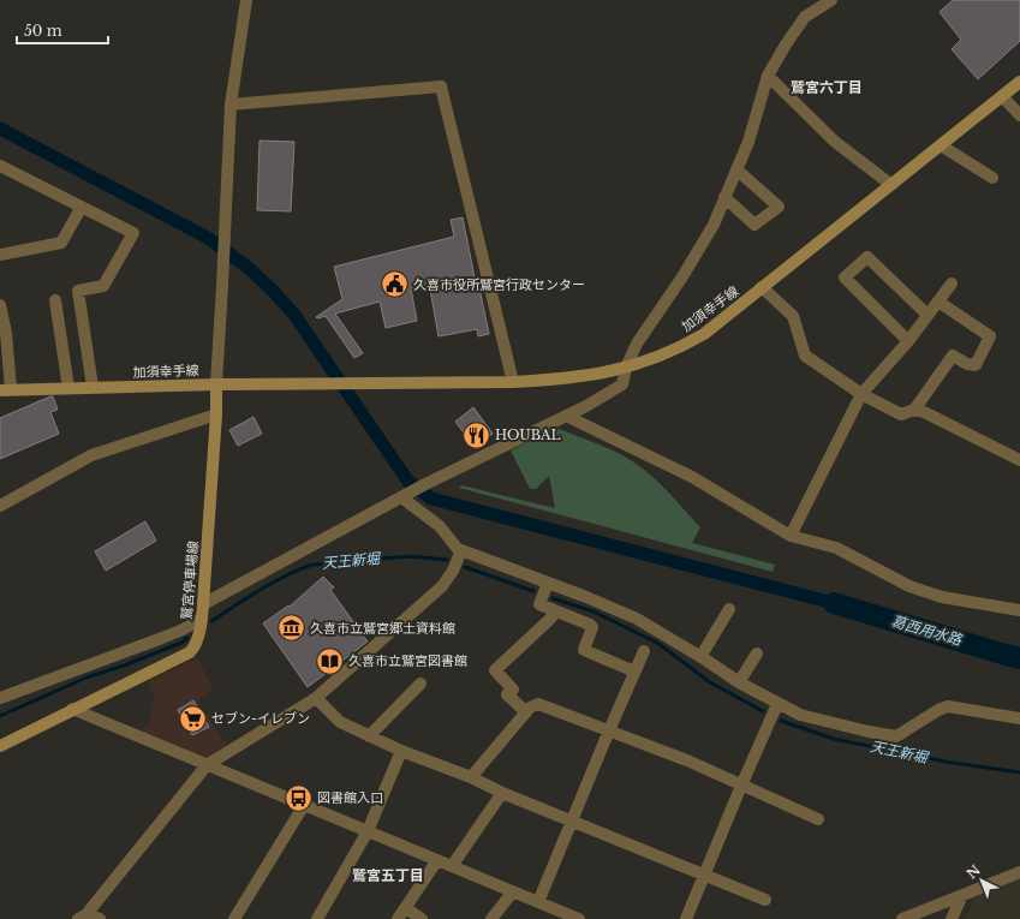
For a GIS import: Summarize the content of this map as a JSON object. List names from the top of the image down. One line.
{"streets":{"main road":["加須幸手線","鷲宮停車場線"]},"crossings":[["加須幸手線","鷲宮停車場線"]],"districts":["鷲宮六丁目","鷲宮五丁目"],"water":["天王新堀","葛西用水路"],"places":{"public building":["久喜市役所鷲宮行政センター"],"restaurant":["HOUBAL"],"museum":["久喜市立鷲宮郷土資料館"],"library":["久喜市立鷲宮図書館"],"supermarket":["セブン-イレブン"],"bus stop":["図書館入口"]},"scale_bar":"50 m","north":"top left"}
